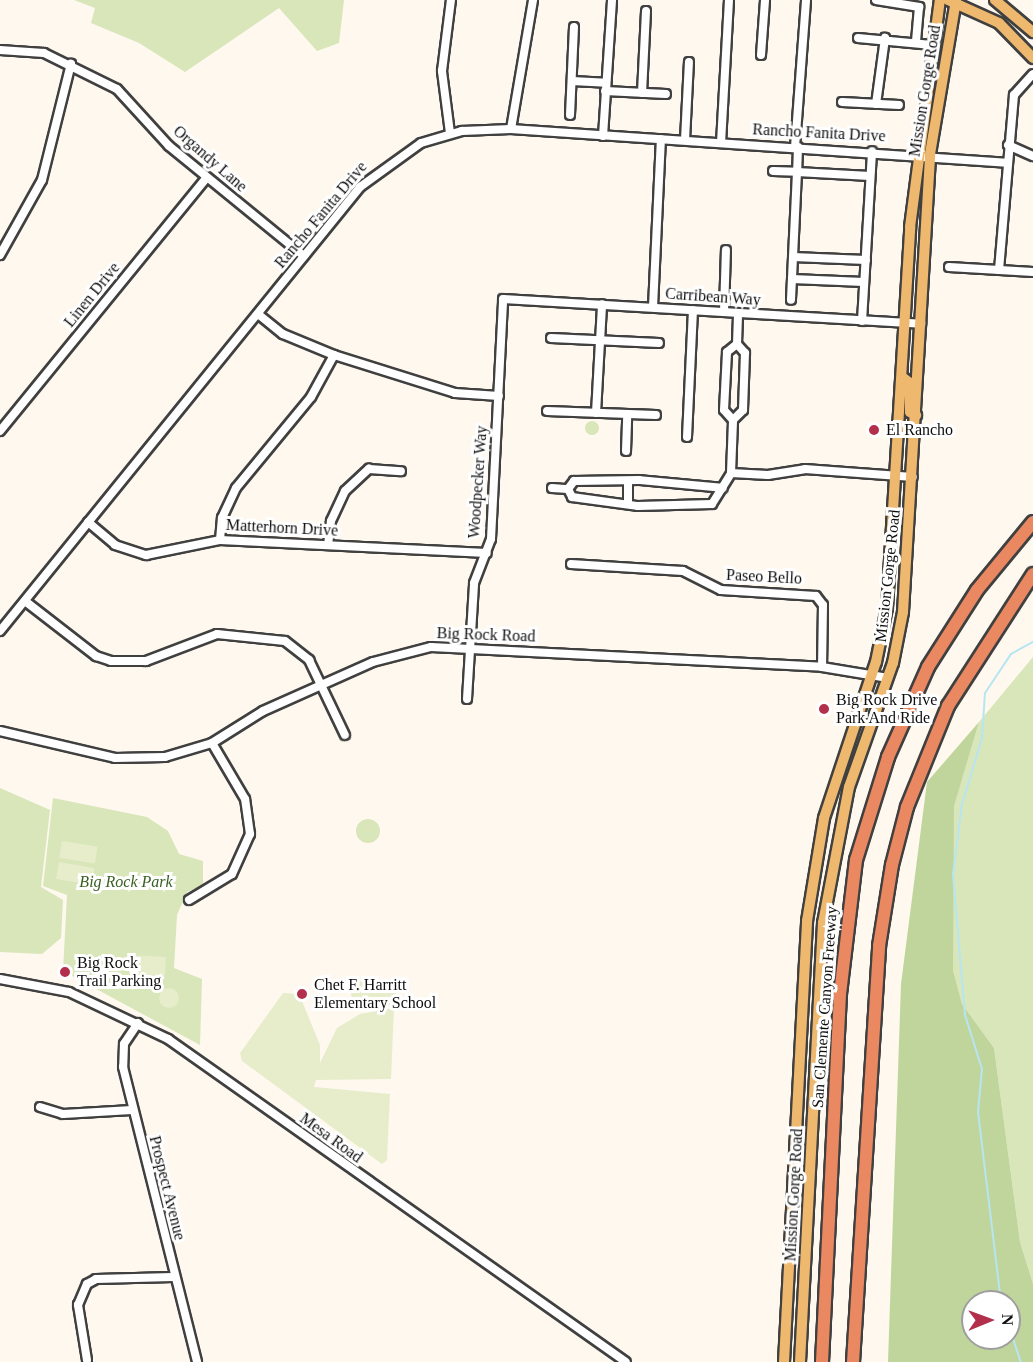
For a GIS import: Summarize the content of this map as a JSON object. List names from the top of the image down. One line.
{"streets":{"highway":["San Clemente Canyon Freeway"],"main road":["Mission Gorge Road"],"street":["Rancho Fanita Drive","Organdy Lane","Linen Drive","Carribean Way","Woodpecker Way","Matterhorn Drive","Paseo Bello","Big Rock Road","Mesa Road","Prospect Avenue"]},"crossings":[["Mission Gorge Road","Rancho Fanita Drive"],["Mission Gorge Road","Carribean Way"],["Mission Gorge Road","Big Rock Road"],["Rancho Fanita Drive","Organdy Lane"],["Rancho Fanita Drive","Matterhorn Drive"],["Organdy Lane","Linen Drive"],["Carribean Way","Woodpecker Way"],["Woodpecker Way","Matterhorn Drive"],["Woodpecker Way","Big Rock Road"],["Paseo Bello","Big Rock Road"],["Mesa Road","Prospect Avenue"]],"parks":["Big Rock Park"],"places":["El Rancho","Big Rock Drive Park And Ride","Big Rock Trail Parking","Chet F. Harritt Elementary School"],"north":"right"}
